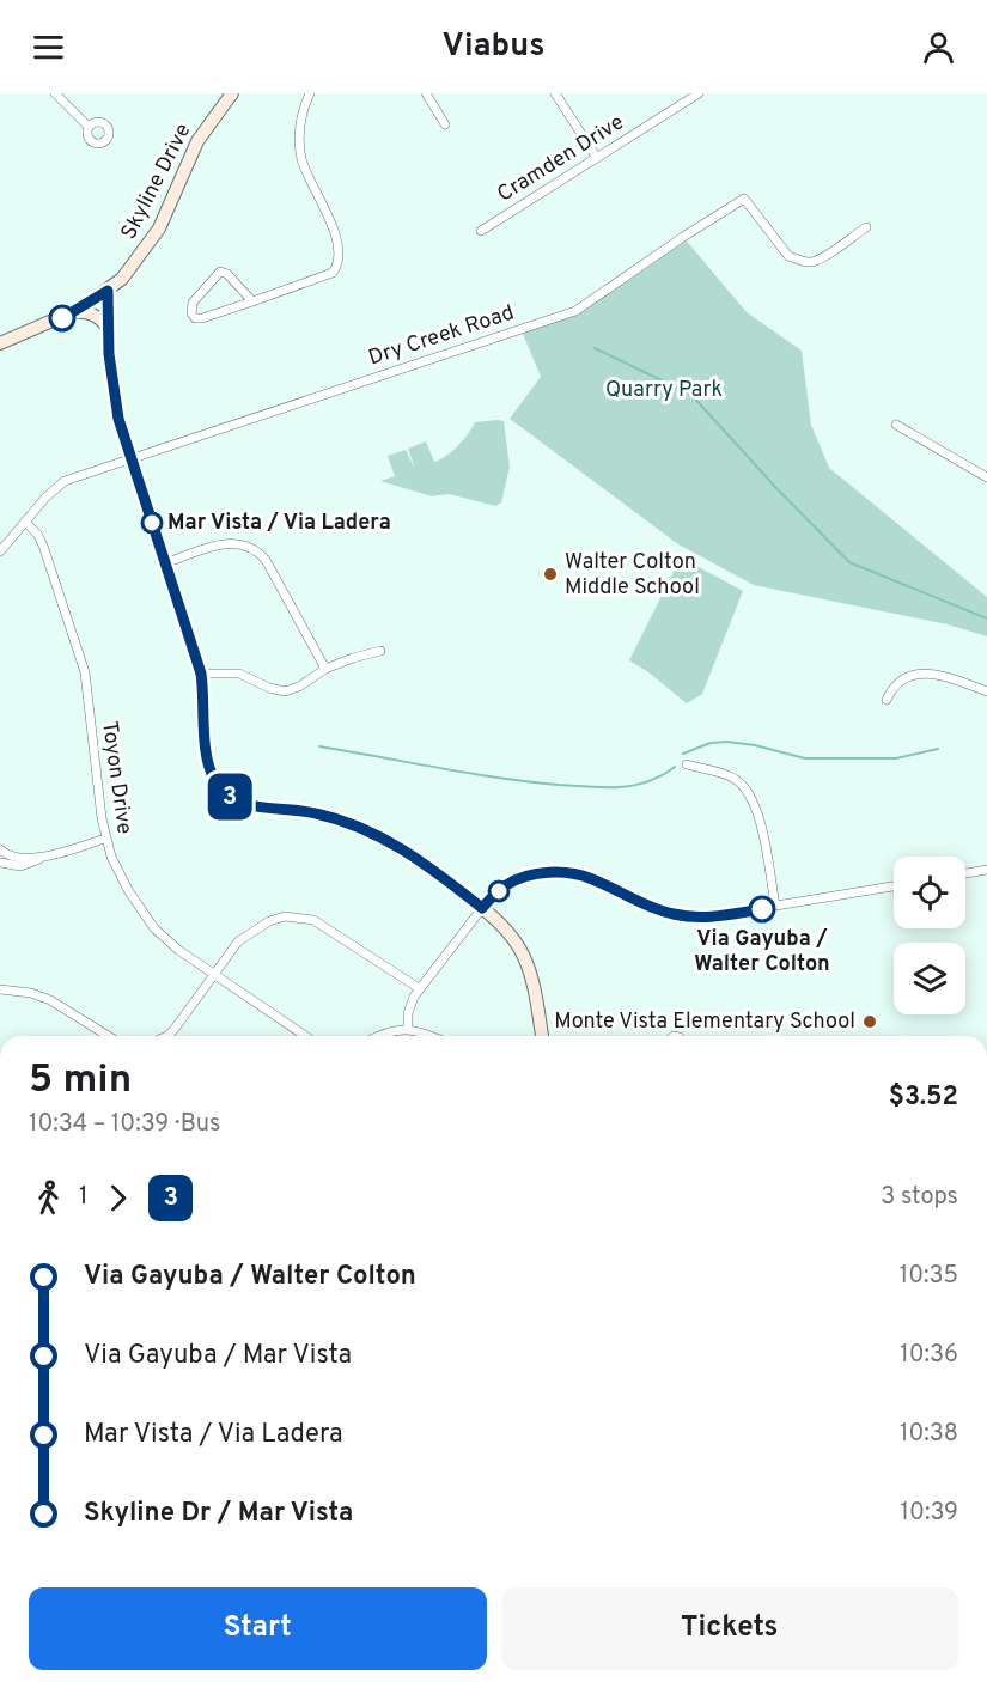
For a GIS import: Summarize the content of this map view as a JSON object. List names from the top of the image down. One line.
{"streets":{"street":["Cramden Drive","Skyline Drive","Dry Creek Road","Toyon Drive"]},"crossings":[["Dry Creek Road","Toyon Drive"]],"parks":["Quarry Park"],"places":["Mar Vista / Via Ladera","Walter Colton Middle School","Via Gayuba / Walter Colton","Monte Vista Elementary School"],"lines":["bus line 3"],"page":{"header":"Viabus","on_map":"3","heading":["5 min","10:34 – 10:39 · Bus","$3.52"],"legs":["1","3","3 stops"],"list":[{"name":"Via Gayuba / Walter Colton","value":"10:35"},{"name":"Via Gayuba / Mar Vista","value":"10:36"},{"name":"Mar Vista / Via Ladera","value":"10:38"},{"name":"Skyline Dr / Mar Vista","value":"10:39"}],"buttons":["Start","Tickets"]}}
